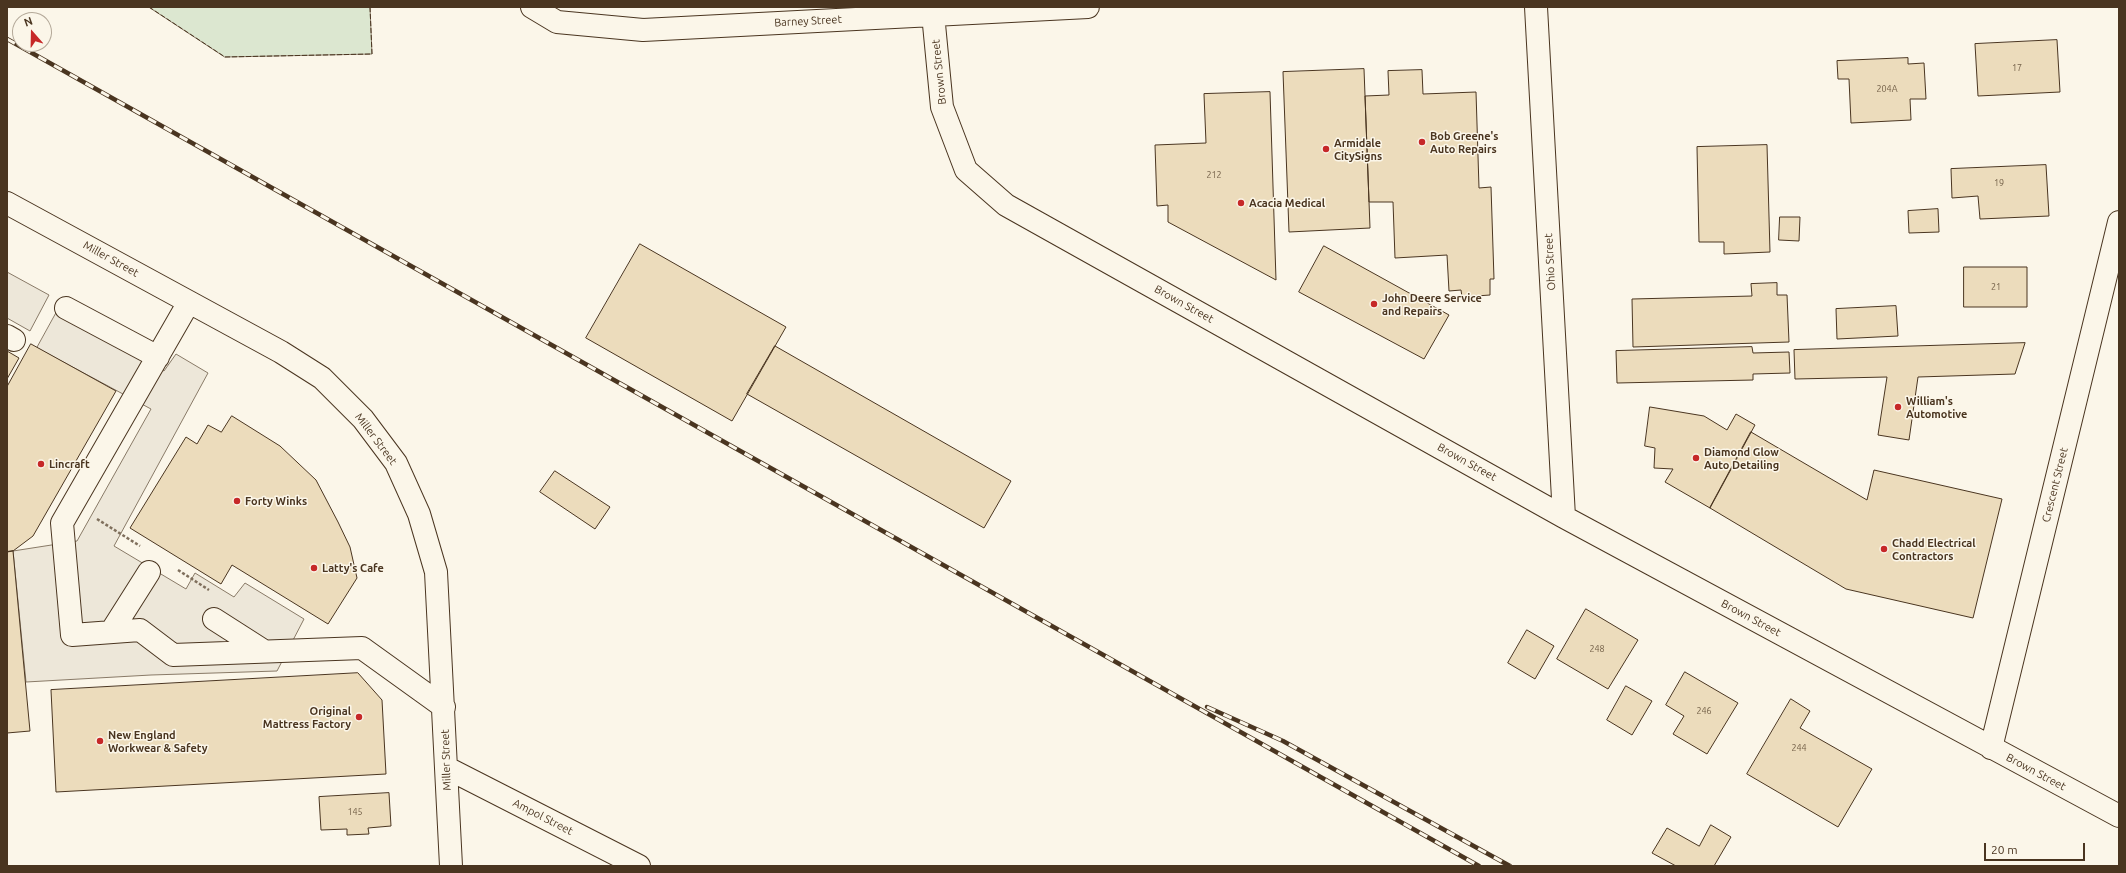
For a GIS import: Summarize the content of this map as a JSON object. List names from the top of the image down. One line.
{"streets":{"street":["Barney Street","Brown Street","Miller Street","Ohio Street","Crescent Street","Ampol Street"]},"crossings":[["Barney Street","Brown Street"],["Brown Street","Ohio Street"],["Brown Street","Crescent Street"],["Miller Street","Ampol Street"]],"places":["Bob Greene's Auto Repairs","Armidale CitySigns","Acacia Medical","John Deere Service and Repairs","William's Automotive","Diamond Glow Auto Detailing","Lincraft","Forty Winks","Chadd Electrical Contractors","Latty's Cafe","Original Mattress Factory","New England Workwear & Safety"],"house_numbers":["17","204A","212","19","21","248","246","244","145"],"scale_bar":"20 m","north":"top"}
